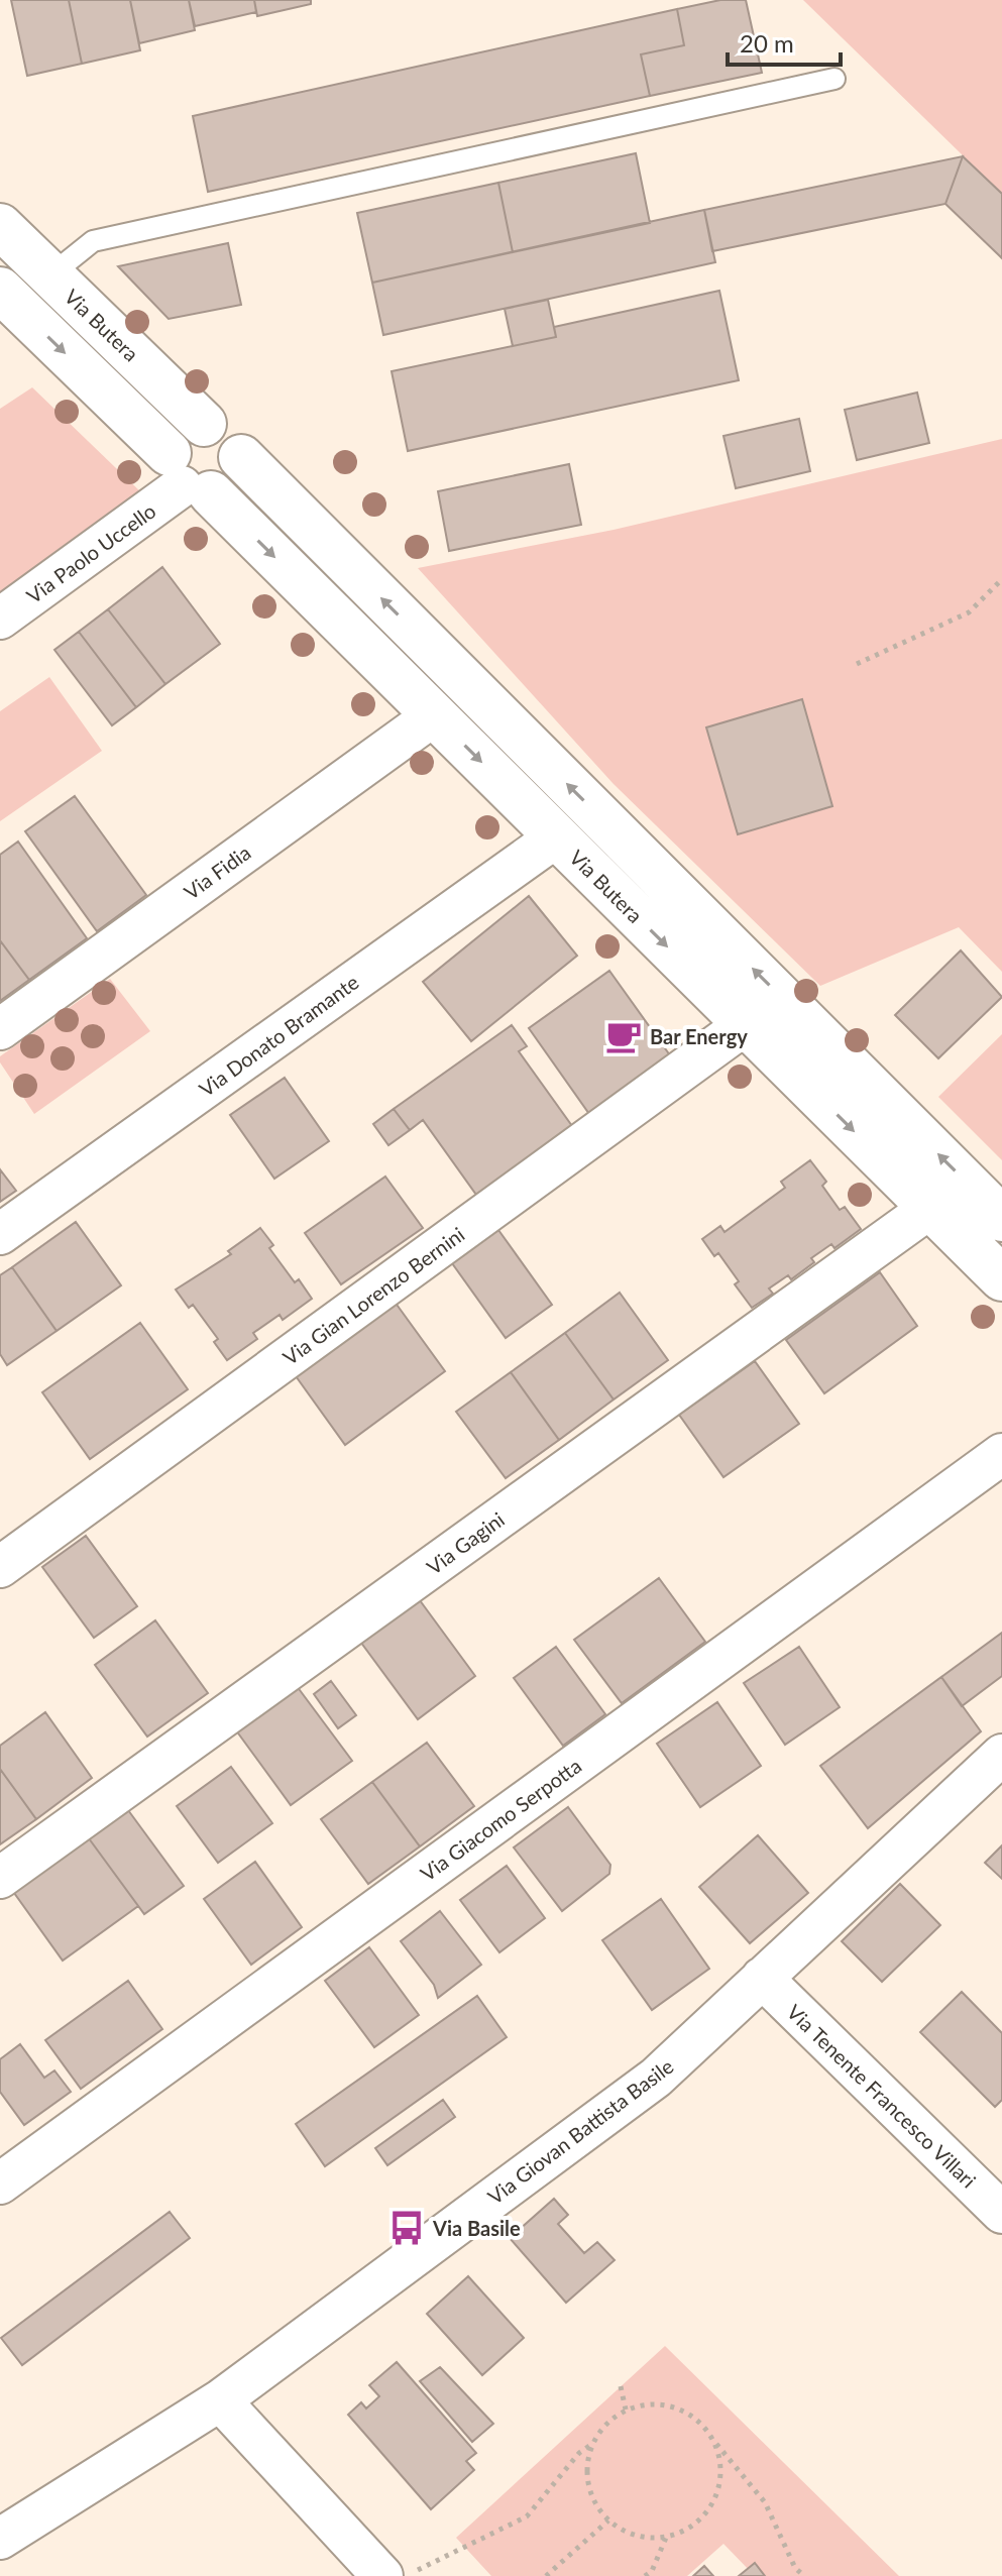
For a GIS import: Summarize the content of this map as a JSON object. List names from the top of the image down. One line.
{"streets":{"main road":["Via Butera"],"street":["Via Paolo Uccello","Via Fidia","Via Donato Bramante","Via Gian Lorenzo Bernini","Via Gagini","Via Giacomo Serpotta","Via Tenente Francesco Villari","Via Giovan Battista Basile"]},"crossings":[["Via Butera","Via Paolo Uccello"],["Via Butera","Via Fidia"],["Via Butera","Via Donato Bramante"],["Via Butera","Via Gian Lorenzo Bernini"],["Via Butera","Via Gagini"],["Via Tenente Francesco Villari","Via Giovan Battista Basile"]],"places":{"cafe":["Bar Energy"],"bus stop":["Via Basile"]},"scale_bar":"20 m"}
